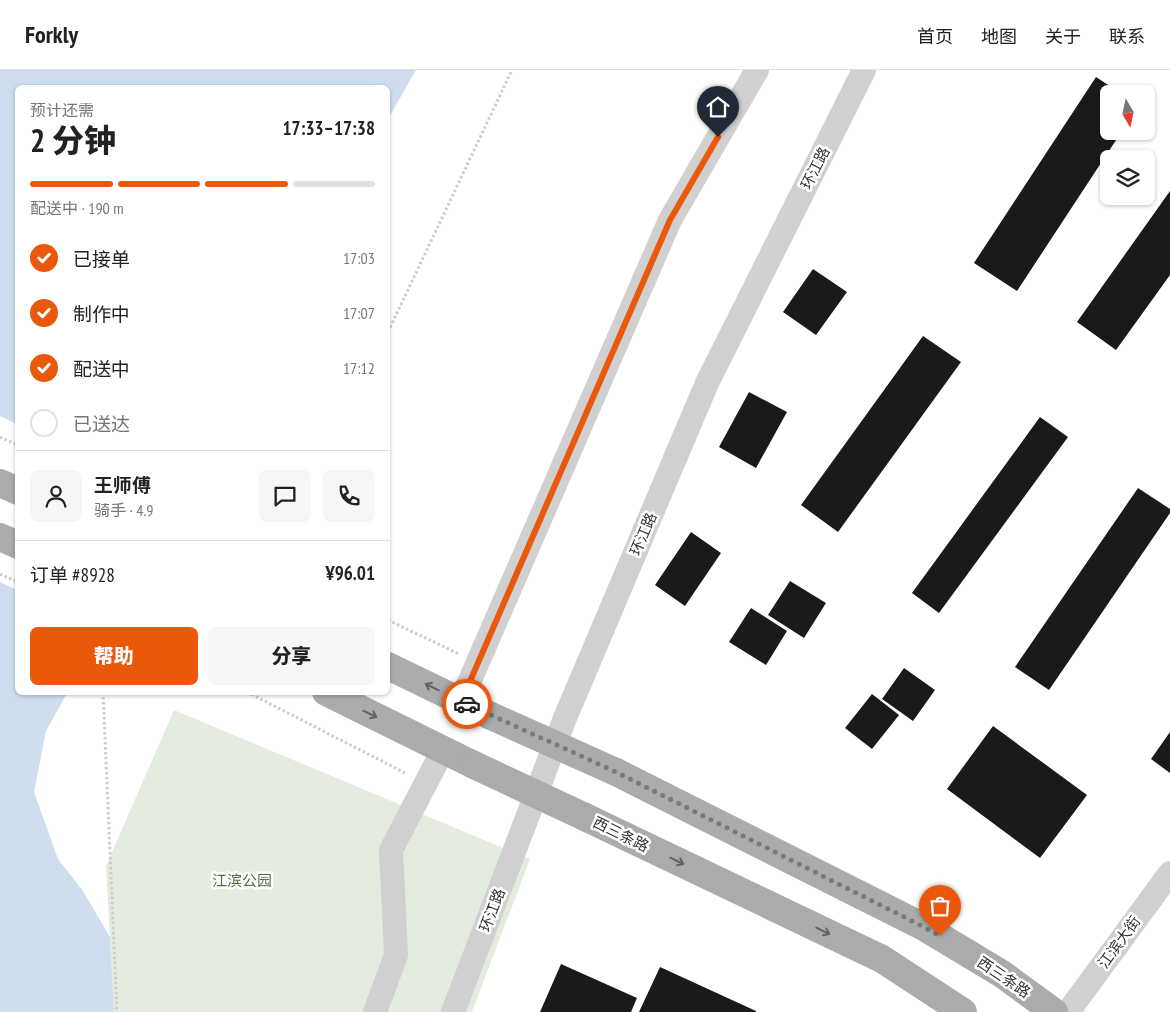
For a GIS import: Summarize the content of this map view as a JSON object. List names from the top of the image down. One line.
{"streets":{"main road":["西三条路"],"street":["环江路","江滨大街"]},"parks":["江滨公园"],"north":"bottom","page":{"header":"Forkly","nav":["首页","地图","关于","联系"],"heading":["2 分钟","预计还需","17:33–17:38"],"panel":["王师傅","骑手 · 4.9","订单 #8928","¥96.01"],"bar":"配送中 · 190 m","list":[["已接单","17:03"],["制作中","17:07"],["配送中","17:12"],"已送达"],"buttons":["帮助","分享"]}}
